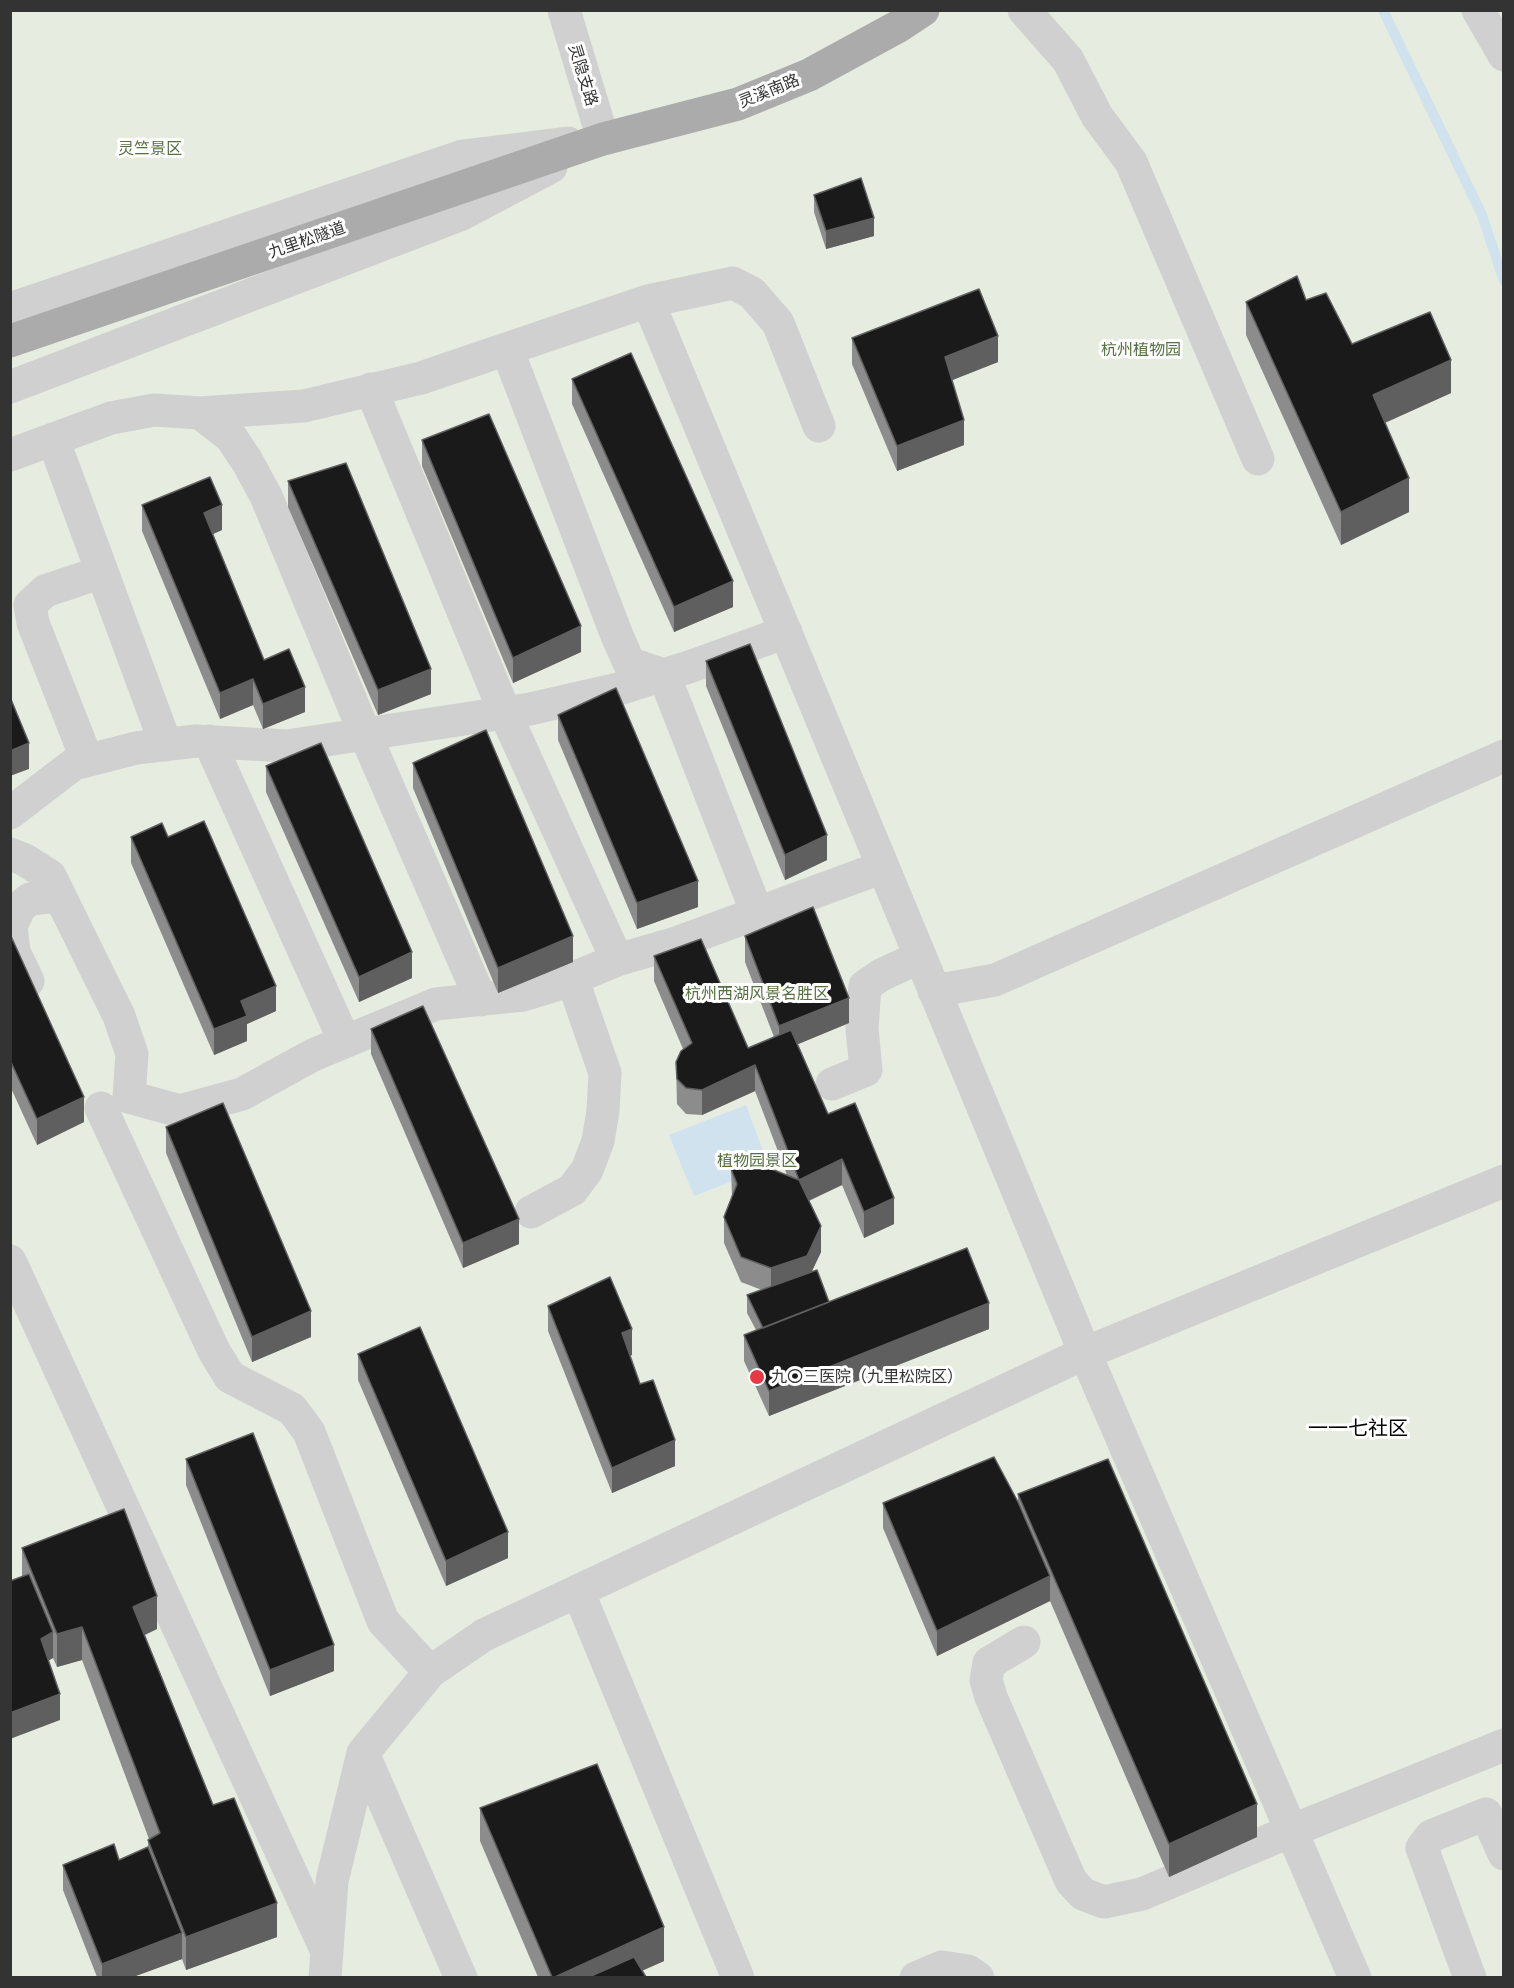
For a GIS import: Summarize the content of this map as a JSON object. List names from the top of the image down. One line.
{"streets":{"main road":["灵溪南路","九里松隧道"],"street":["灵隐支路"]},"crossings":[["灵隐支路","灵溪南路"],["灵隐支路","九里松隧道"],["灵溪南路","九里松隧道"]],"districts":["一一七社区"],"parks":["灵竺景区","杭州植物园","杭州西湖风景名胜区","植物园景区"],"places":["九〇三医院（九里松院区）"]}
